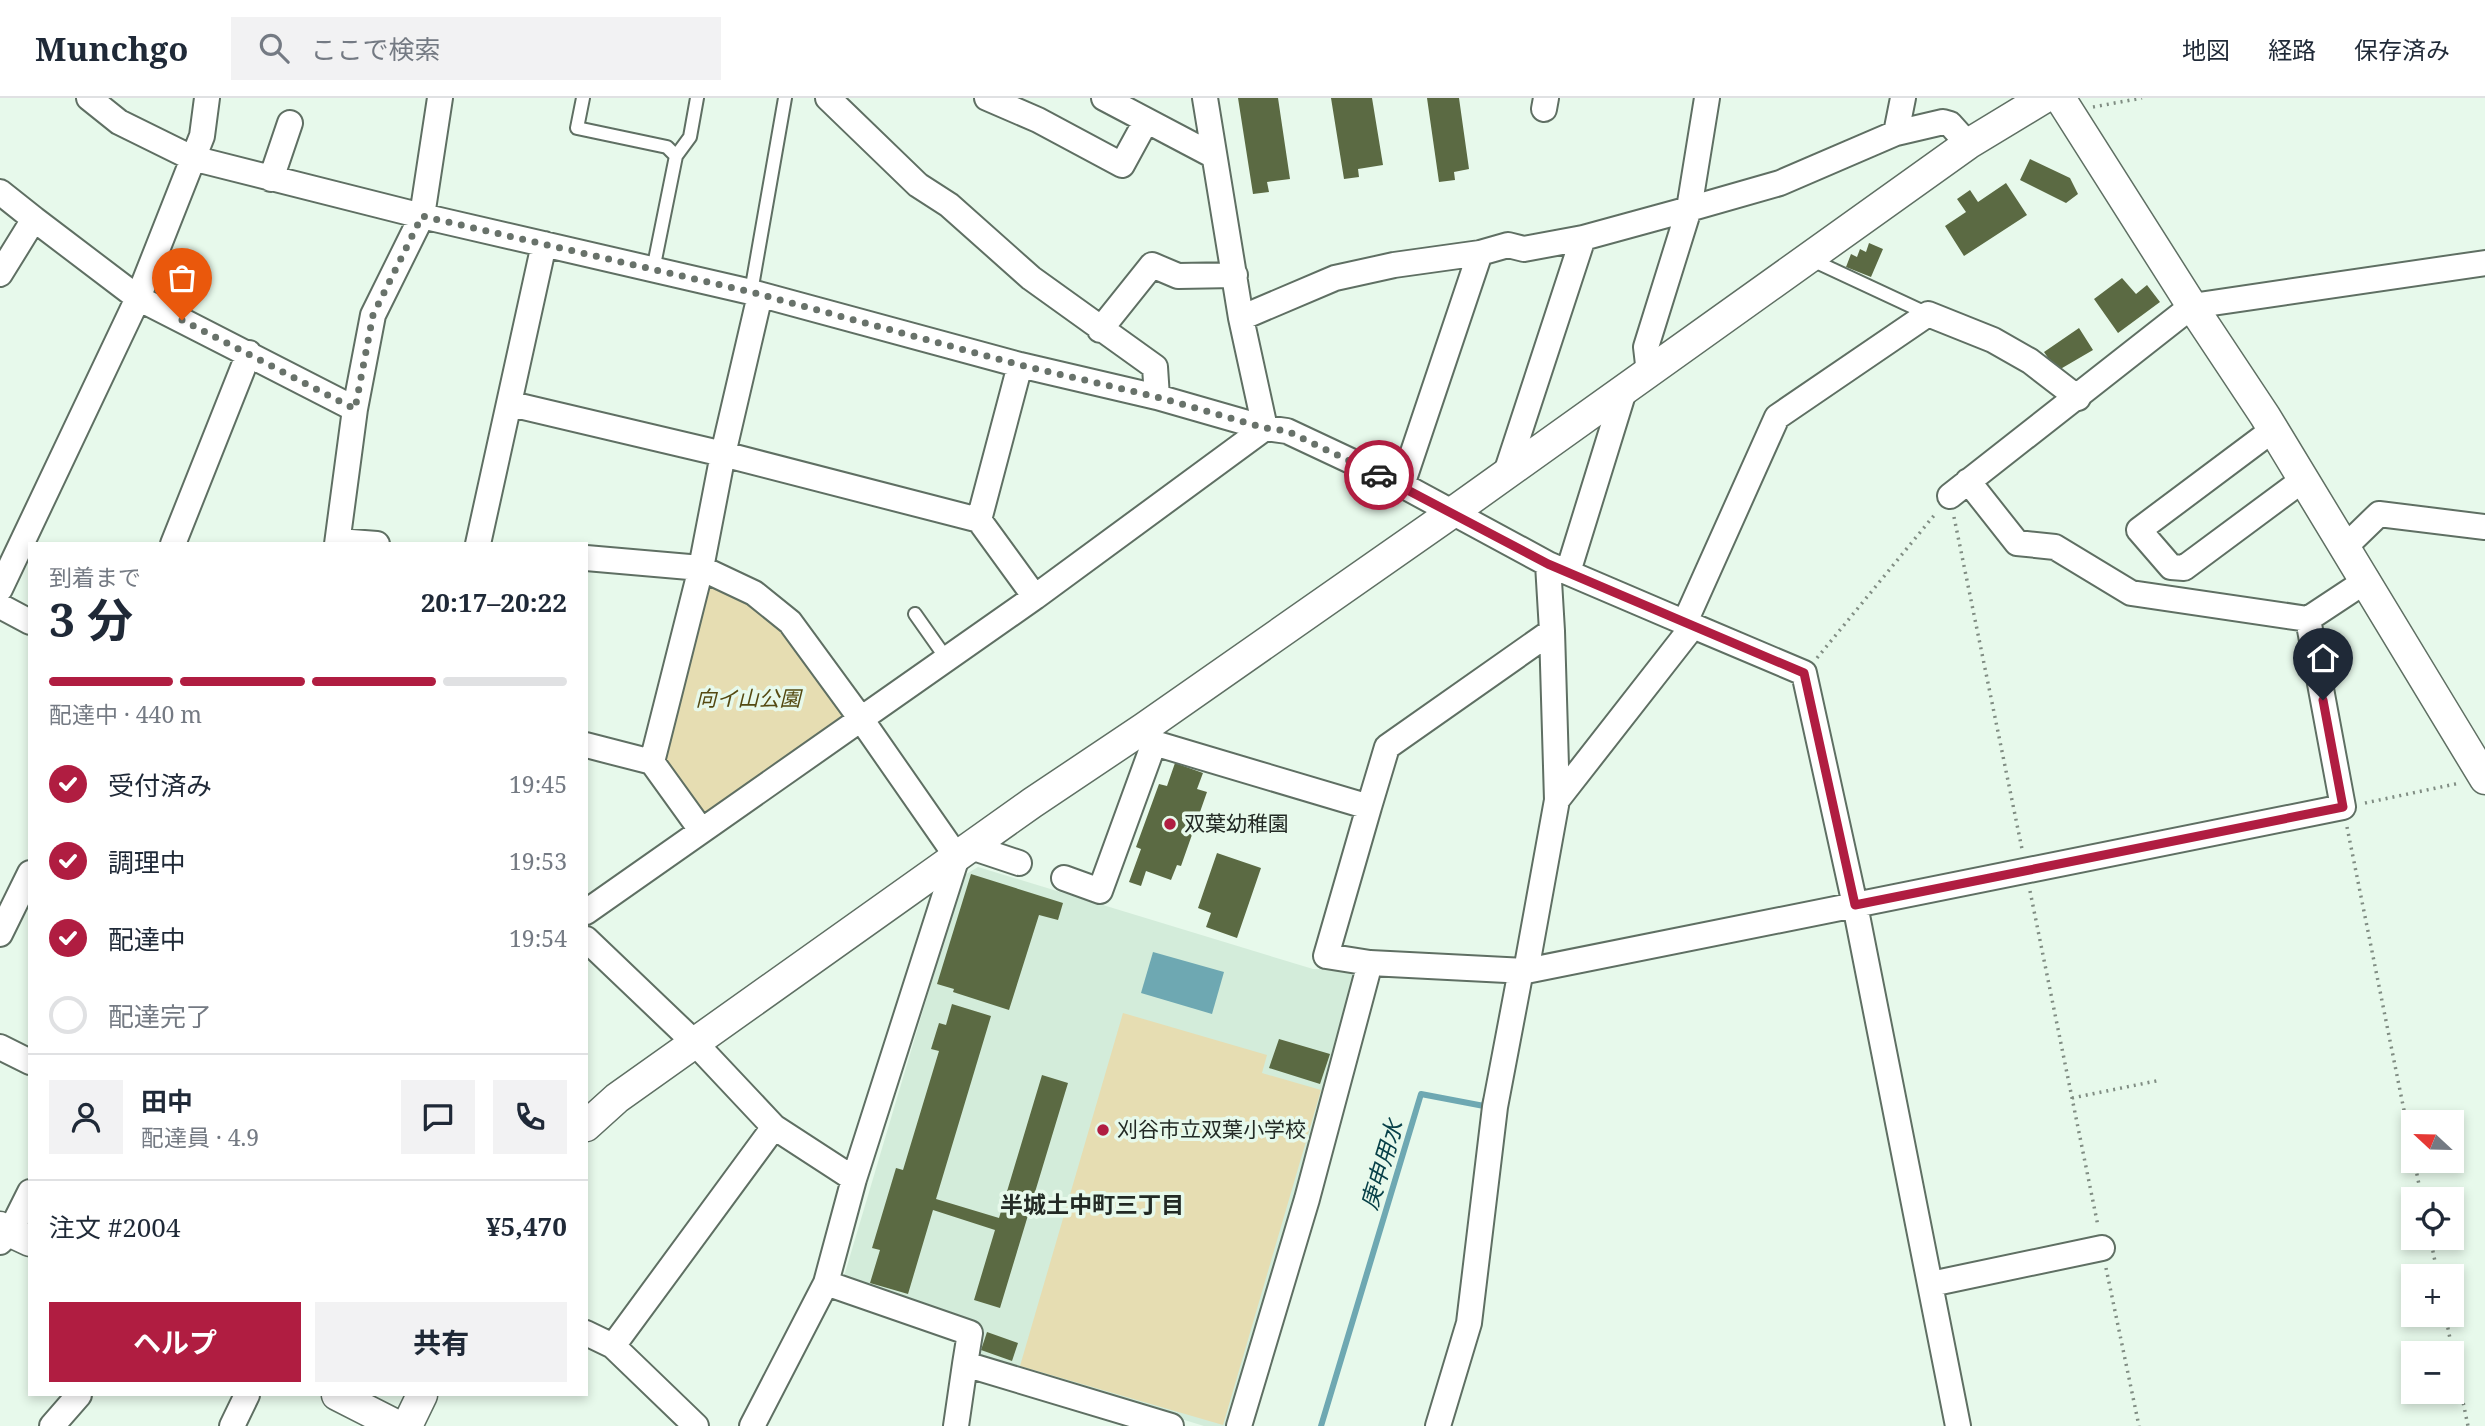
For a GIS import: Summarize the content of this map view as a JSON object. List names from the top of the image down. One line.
{"districts":["半城土中町三丁目"],"water":["庚申用水"],"parks":["向イ山公園"],"places":["双葉幼稚園","刈谷市立双葉小学校"],"north":"left","page":{"header":"Munchgo","search":"ここで検索","nav":["地図","経路","保存済み"],"heading":["3 分","到着まで","20:17–20:22"],"panel":["田中","配達員 · 4.9","注文 #2004","¥5,470"],"bar":"配達中 · 440 m","list":[["受付済み","19:45"],["調理中","19:53"],["配達中","19:54"],"配達完了"],"map_buttons":["+","−"],"buttons":["ヘルプ","共有"]}}
